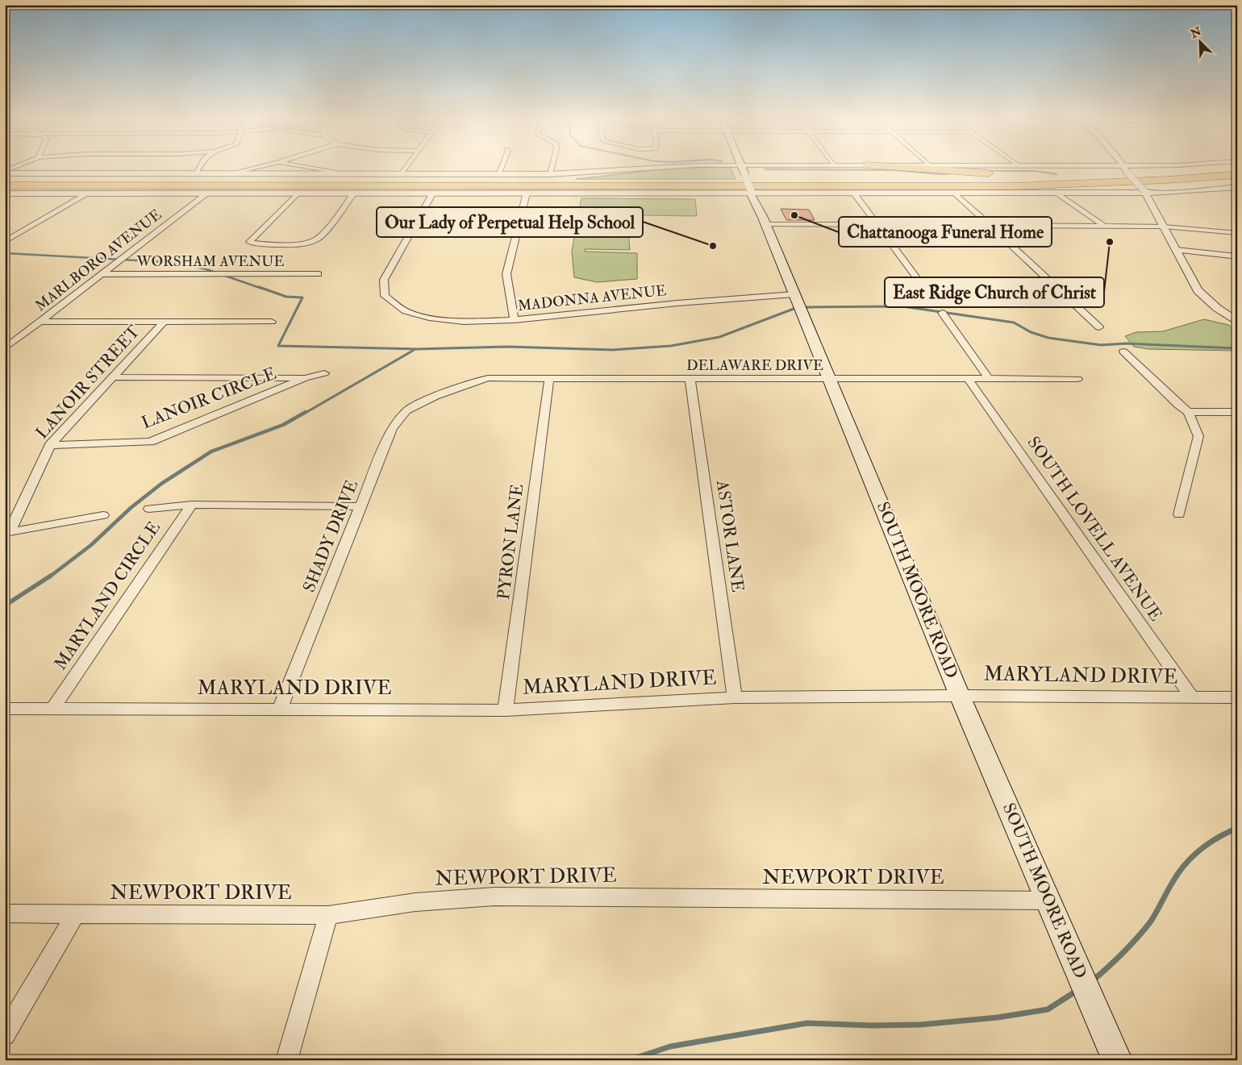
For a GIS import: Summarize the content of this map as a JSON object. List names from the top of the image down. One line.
{"streets":{"main road":["SOUTH MOORE ROAD"],"street":["MARLBORO AVENUE","WORSHAM AVENUE","MADONNA AVENUE","DELAWARE DRIVE","LANOIR STREET","LANOIR CIRCLE","SOUTH LOVELL AVENUE","SHADY DRIVE","ASTOR LANE","PYRON LANE","MARYLAND CIRCLE","MARYLAND DRIVE","NEWPORT DRIVE"]},"crossings":[["MARLBORO AVENUE","WORSHAM AVENUE"],["MADONNA AVENUE","SOUTH MOORE ROAD"],["DELAWARE DRIVE","SOUTH LOVELL AVENUE"],["DELAWARE DRIVE","SHADY DRIVE"],["DELAWARE DRIVE","ASTOR LANE"],["DELAWARE DRIVE","PYRON LANE"],["DELAWARE DRIVE","SOUTH MOORE ROAD"],["LANOIR STREET","LANOIR CIRCLE"],["SOUTH LOVELL AVENUE","MARYLAND DRIVE"],["SHADY DRIVE","MARYLAND DRIVE"],["ASTOR LANE","MARYLAND DRIVE"],["PYRON LANE","MARYLAND DRIVE"],["SOUTH MOORE ROAD","MARYLAND DRIVE"],["SOUTH MOORE ROAD","NEWPORT DRIVE"],["MARYLAND CIRCLE","MARYLAND DRIVE"]],"places":["Chattanooga Funeral Home","East Ridge Church of Christ","Our Lady of Perpetual Help School"],"north":"top left"}
